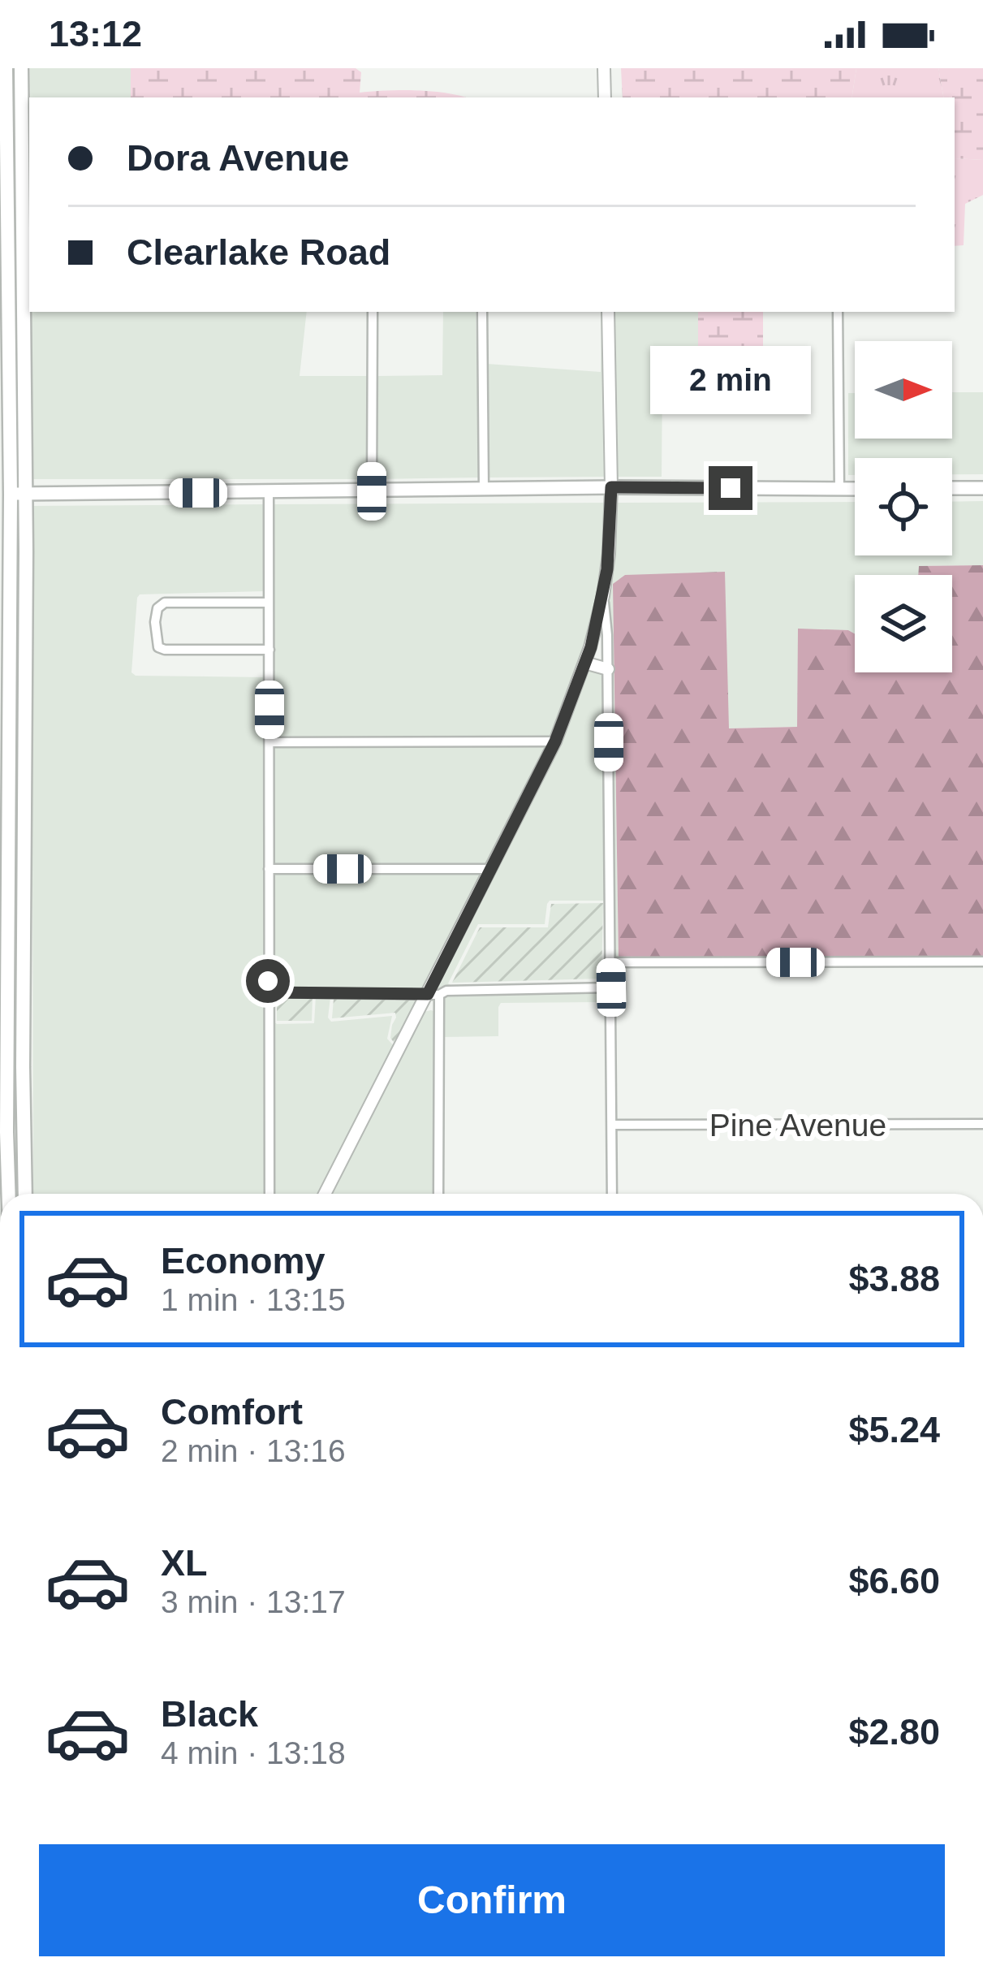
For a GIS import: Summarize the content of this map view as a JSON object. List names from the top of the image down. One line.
{"streets":{"street":["Pine Avenue"]},"north":"right","page":{"status":"13:12","banner":["Dora Avenue","Clearlake Road"],"bubble":"2 min","list":[{"name":"Economy","note":"1 min · 13:15","value":"$3.88"},{"name":"Comfort","note":"2 min · 13:16","value":"$5.24"},{"name":"XL","note":"3 min · 13:17","value":"$6.60"},{"name":"Black","note":"4 min · 13:18","value":"$2.80"}],"buttons":"Confirm"}}
